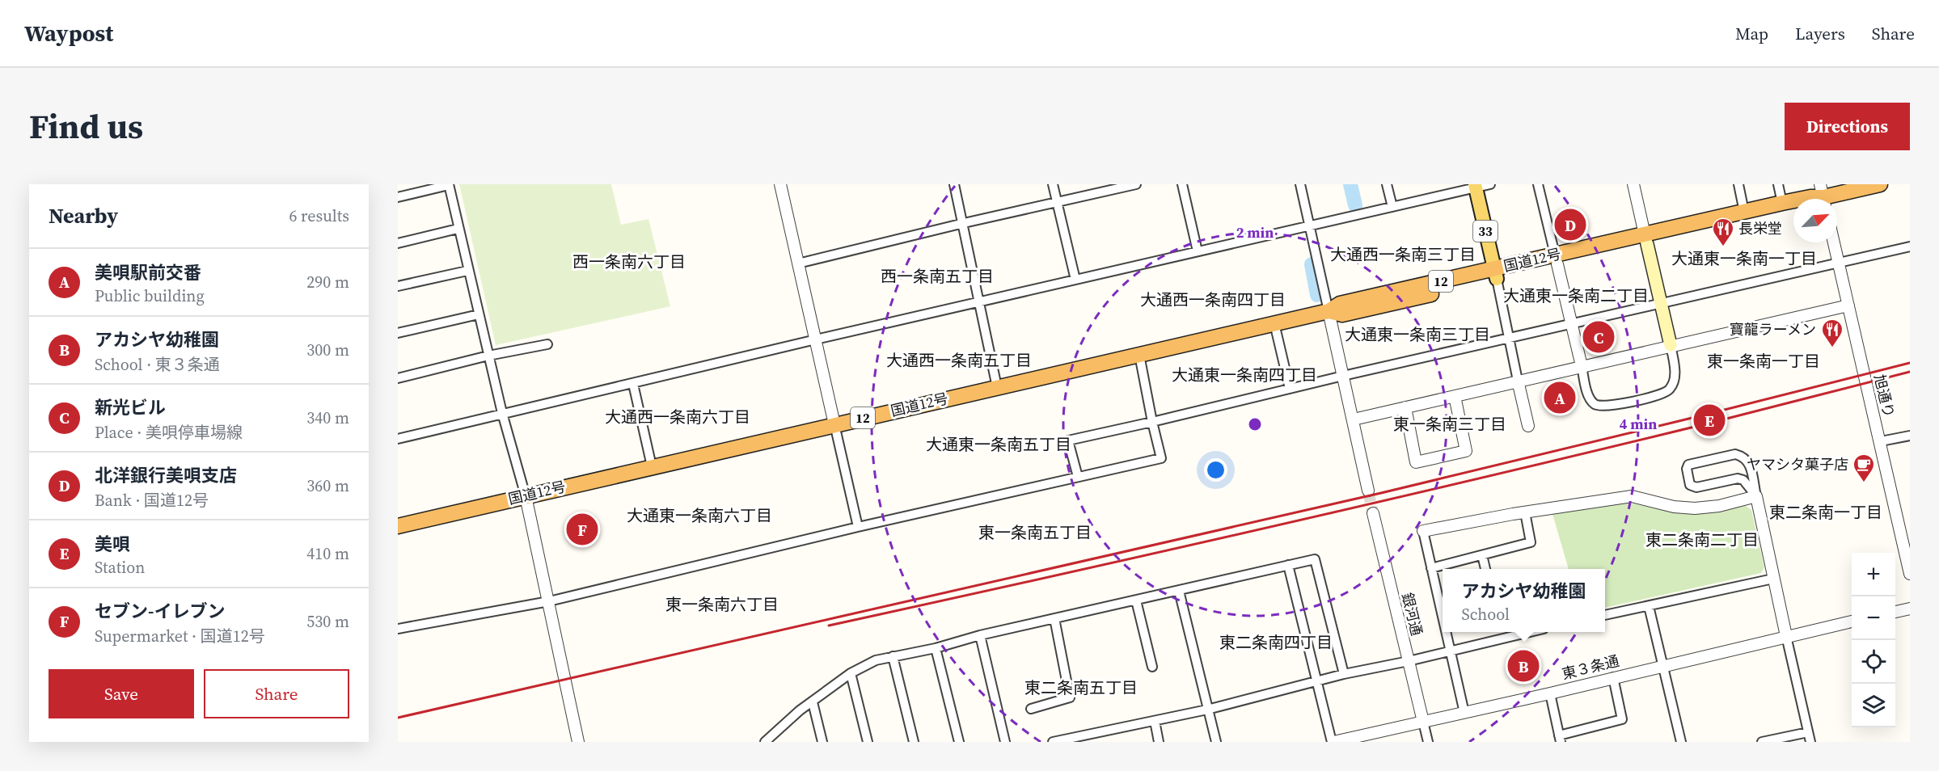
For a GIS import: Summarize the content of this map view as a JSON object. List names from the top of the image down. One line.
{"streets":{"highway":["国道12号","12"],"main road":["33"],"street":["旭通り","銀河通","東３条通"]},"crossings":[["33","国道12号"],["銀河通","東３条通"]],"districts":["大通西一条南三丁目","大通東一条南一丁目","西一条南六丁目","西一条南五丁目","大通東一条南二丁目","大通西一条南四丁目","大通東一条南三丁目","大通西一条南五丁目","東一条南一丁目","大通東一条南四丁目","大通西一条南六丁目","東一条南三丁目","大通東一条南五丁目","東二条南一丁目","大通東一条南六丁目","東一条南五丁目","東二条南二丁目","東一条南六丁目","東二条南四丁目","東二条南五丁目"],"places":{"restaurant":["長栄堂","寶龍ラーメン"],"cafe":["ヤマシタ菓子店"]},"north":"top right","page":{"header":"Waypost","nav":["Map","Layers","Share"],"title":"Find us","buttons":["Directions",["Save","Share"]],"heading":["Nearby","6 results"],"pins":["D","C","A","E","F","B"],"list":[{"mark":"A","name":"美唄駅前交番","note":"Public building","value":"290 m"},{"mark":"B","name":"アカシヤ幼稚園","note":"School · 東３条通","value":"300 m"},{"mark":"C","name":"新光ビル","note":"Place · 美唄停車場線","value":"340 m"},{"mark":"D","name":"北洋銀行美唄支店","note":"Bank · 国道12号","value":"360 m"},{"mark":"E","name":"美唄","note":"Station","value":"410 m"},{"mark":"F","name":"セブン-イレブン","note":"Supermarket · 国道12号","value":"530 m"}],"map_buttons":["+","−"],"popup":["アカシヤ幼稚園","School"]},"rings":["2 min","4 min"]}
